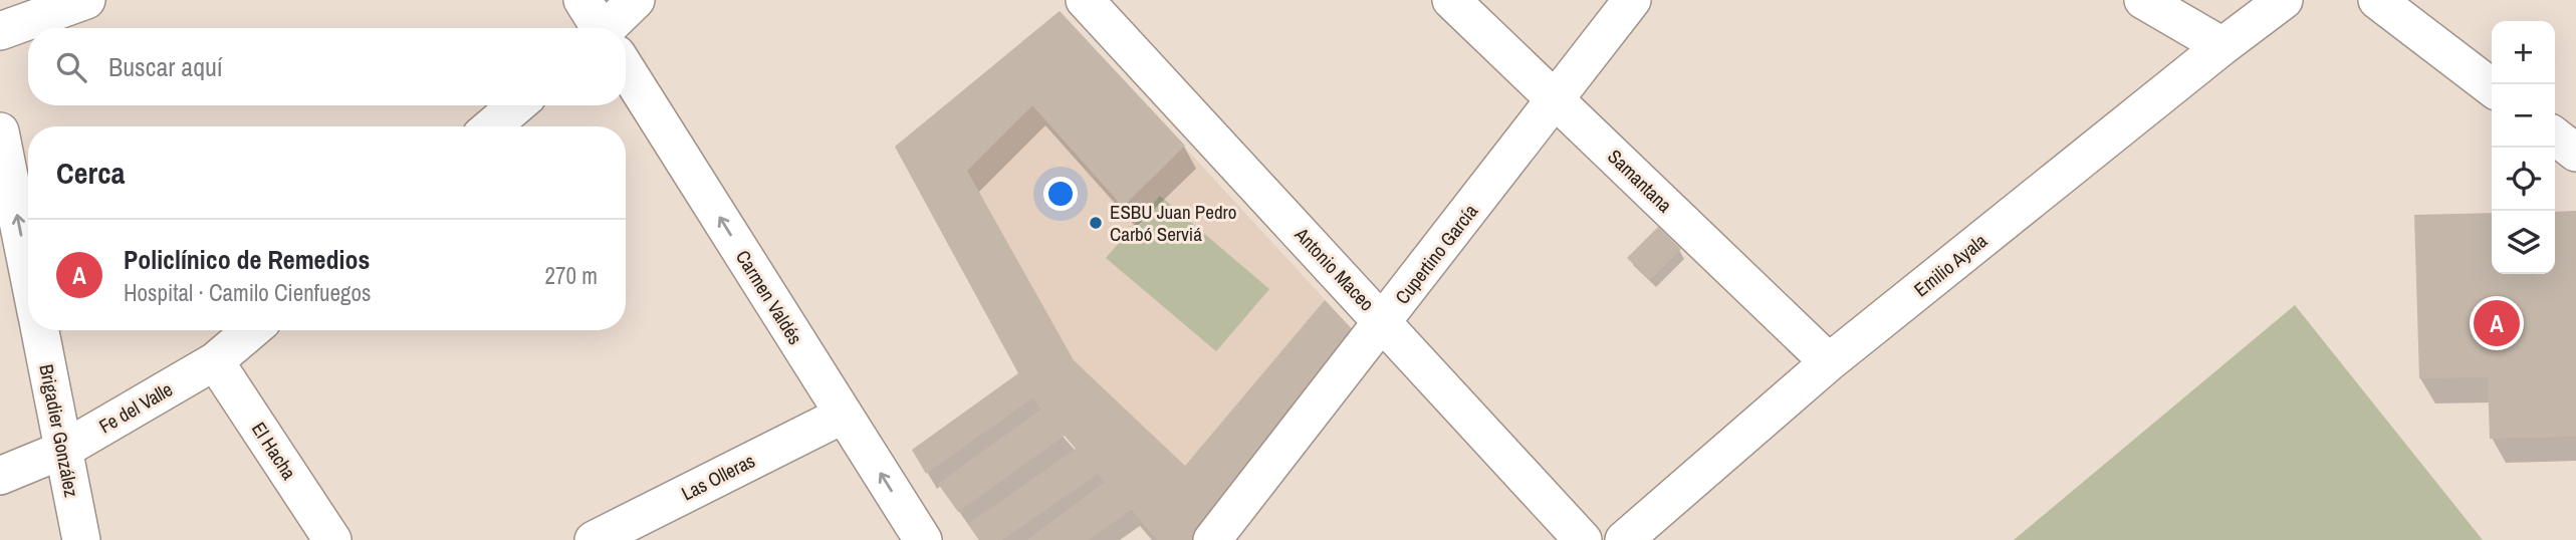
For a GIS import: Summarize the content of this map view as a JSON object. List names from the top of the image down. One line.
{"streets":{"street":["Samantana","Cupertino García","Emilio Ayala","Antonio Maceo","Carmen Valdés","Fe del Valle","Brigadier González","El Hacha","Las Olleras"]},"crossings":[["Samantana","Cupertino García"],["Samantana","Emilio Ayala"],["Cupertino García","Antonio Maceo"],["Carmen Valdés","Las Olleras"],["Fe del Valle","Brigadier González"],["Fe del Valle","El Hacha"]],"one_way":["Carmen Valdés"],"places":["ESBU Juan Pedro Carbó Serviá"],"page":{"map_buttons":["+","−"],"search":"Buscar aquí","heading":"Cerca","list":[{"mark":"A","name":"Policlínico de Remedios","note":"Hospital · Camilo Cienfuegos","value":"270 m"}],"pins":"A"}}
